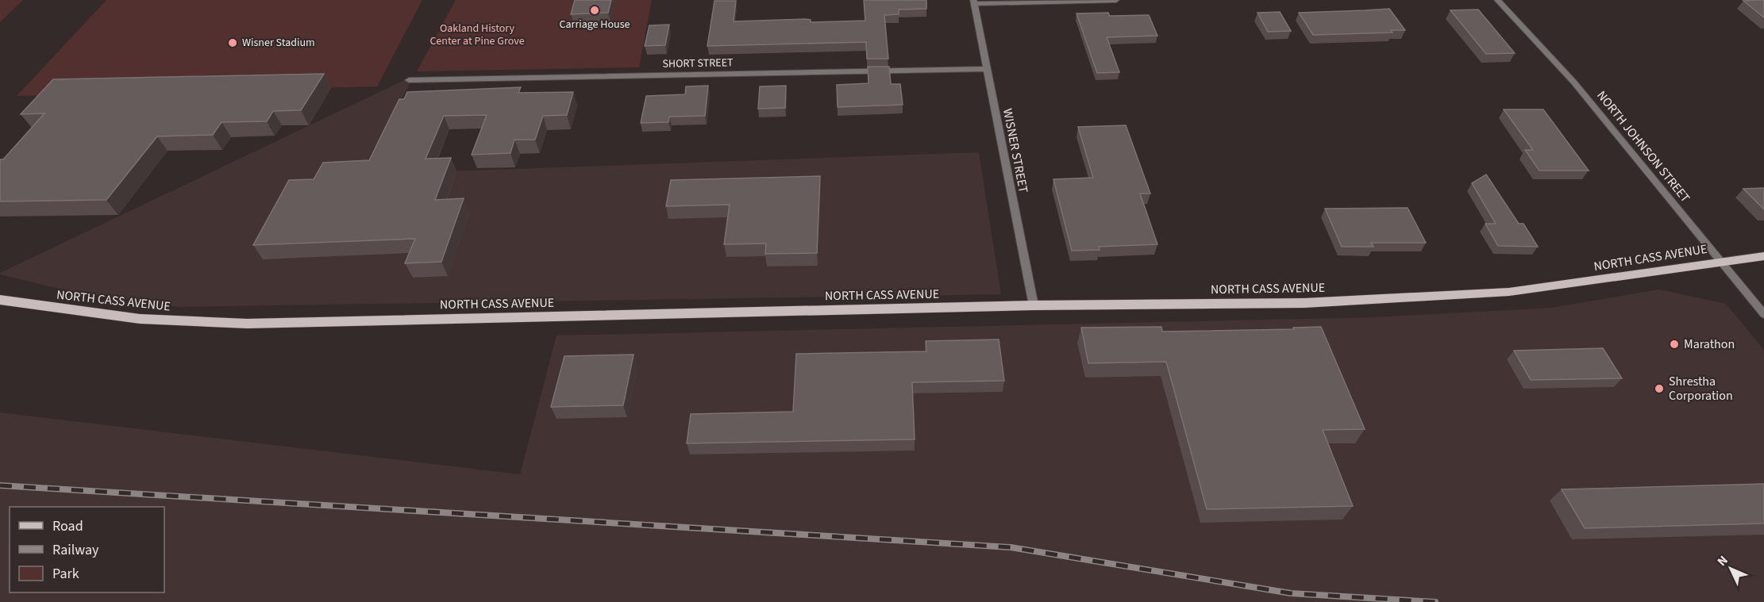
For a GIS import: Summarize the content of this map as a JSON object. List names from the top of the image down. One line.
{"streets":{"main road":["NORTH CASS AVENUE"],"street":["SHORT STREET","NORTH JOHNSON STREET","WISNER STREET"]},"crossings":[["SHORT STREET","WISNER STREET"],["NORTH JOHNSON STREET","NORTH CASS AVENUE"],["WISNER STREET","NORTH CASS AVENUE"]],"parks":["Oakland History Center at Pine Grove"],"places":["Carriage House","Wisner Stadium","Marathon","Shrestha Corporation"],"legend":["Road","Railway","Park"],"north":"top left"}
